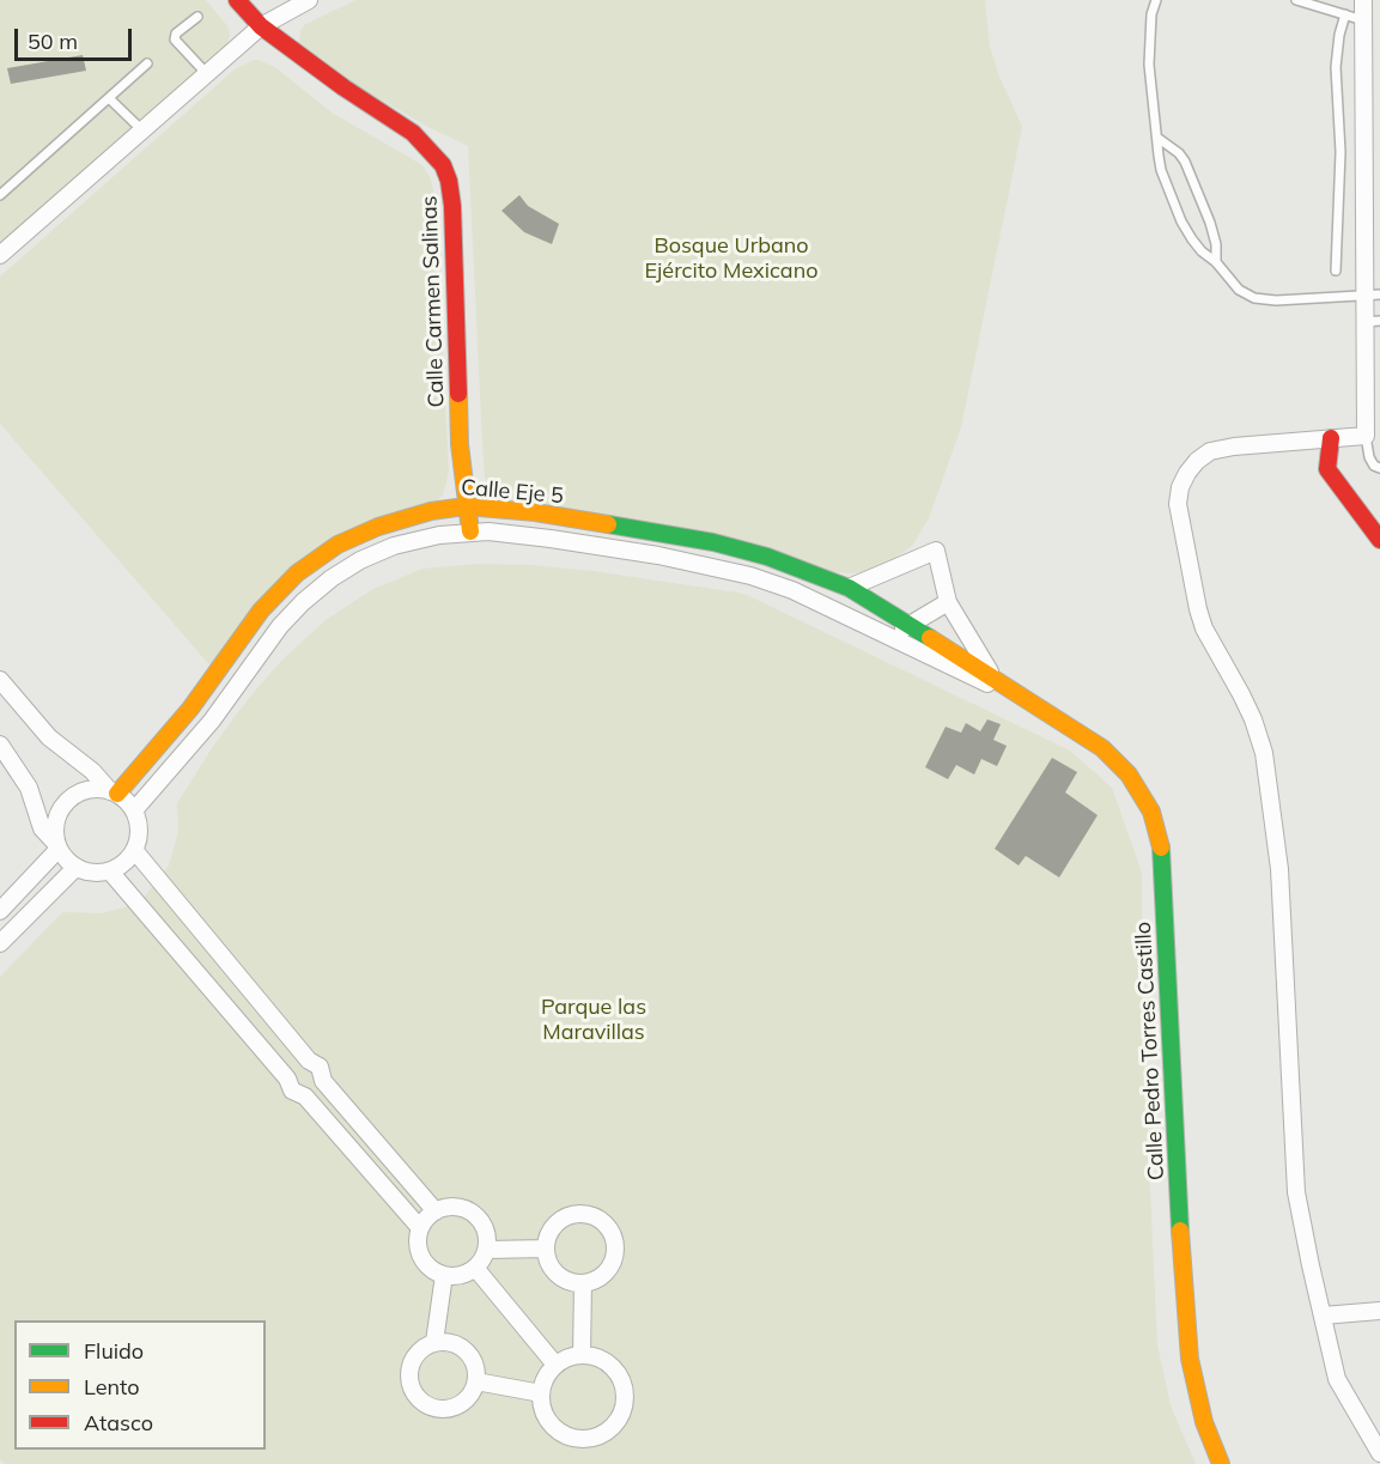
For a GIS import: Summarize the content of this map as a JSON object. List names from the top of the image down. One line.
{"streets":{"street":["Calle Carmen Salinas","Calle Eje 5","Calle Pedro Torres Castillo"]},"crossings":[["Calle Carmen Salinas","Calle Eje 5"],["Calle Eje 5","Calle Pedro Torres Castillo"]],"parks":["Bosque Urbano Ejército Mexicano","Parque las Maravillas"],"legend":["Fluido","Lento","Atasco"],"scale_bar":"50 m"}
